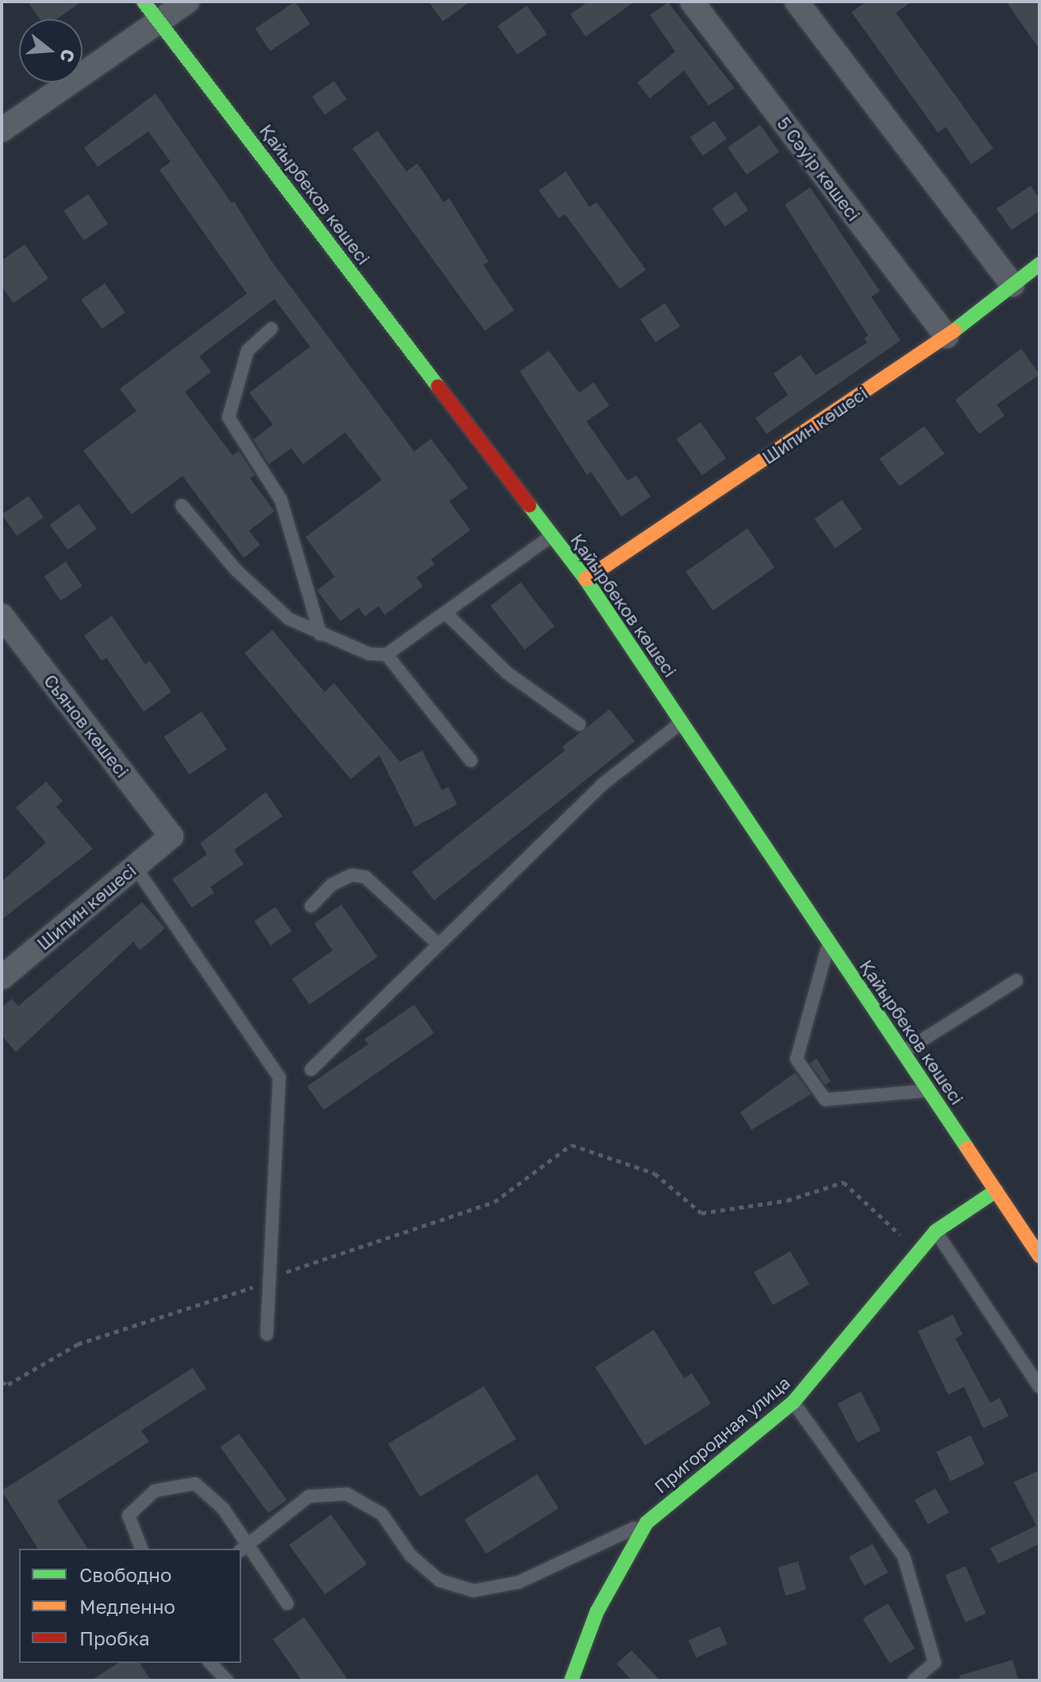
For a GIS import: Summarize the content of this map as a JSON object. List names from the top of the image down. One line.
{"streets":{"main road":["Қайырбеков көшесі","Шипин көшесі","Пригородная улица"],"street":["5 Сәуір көшесі","Сьянов көшесі"]},"crossings":[["5 Сәуір көшесі","Шипин көшесі"],["Қайырбеков көшесі","Шипин көшесі"],["Қайырбеков көшесі","Пригородная улица"],["Шипин көшесі","Сьянов көшесі"]],"legend":["Свободно","Медленно","Пробка"],"north":"right"}
